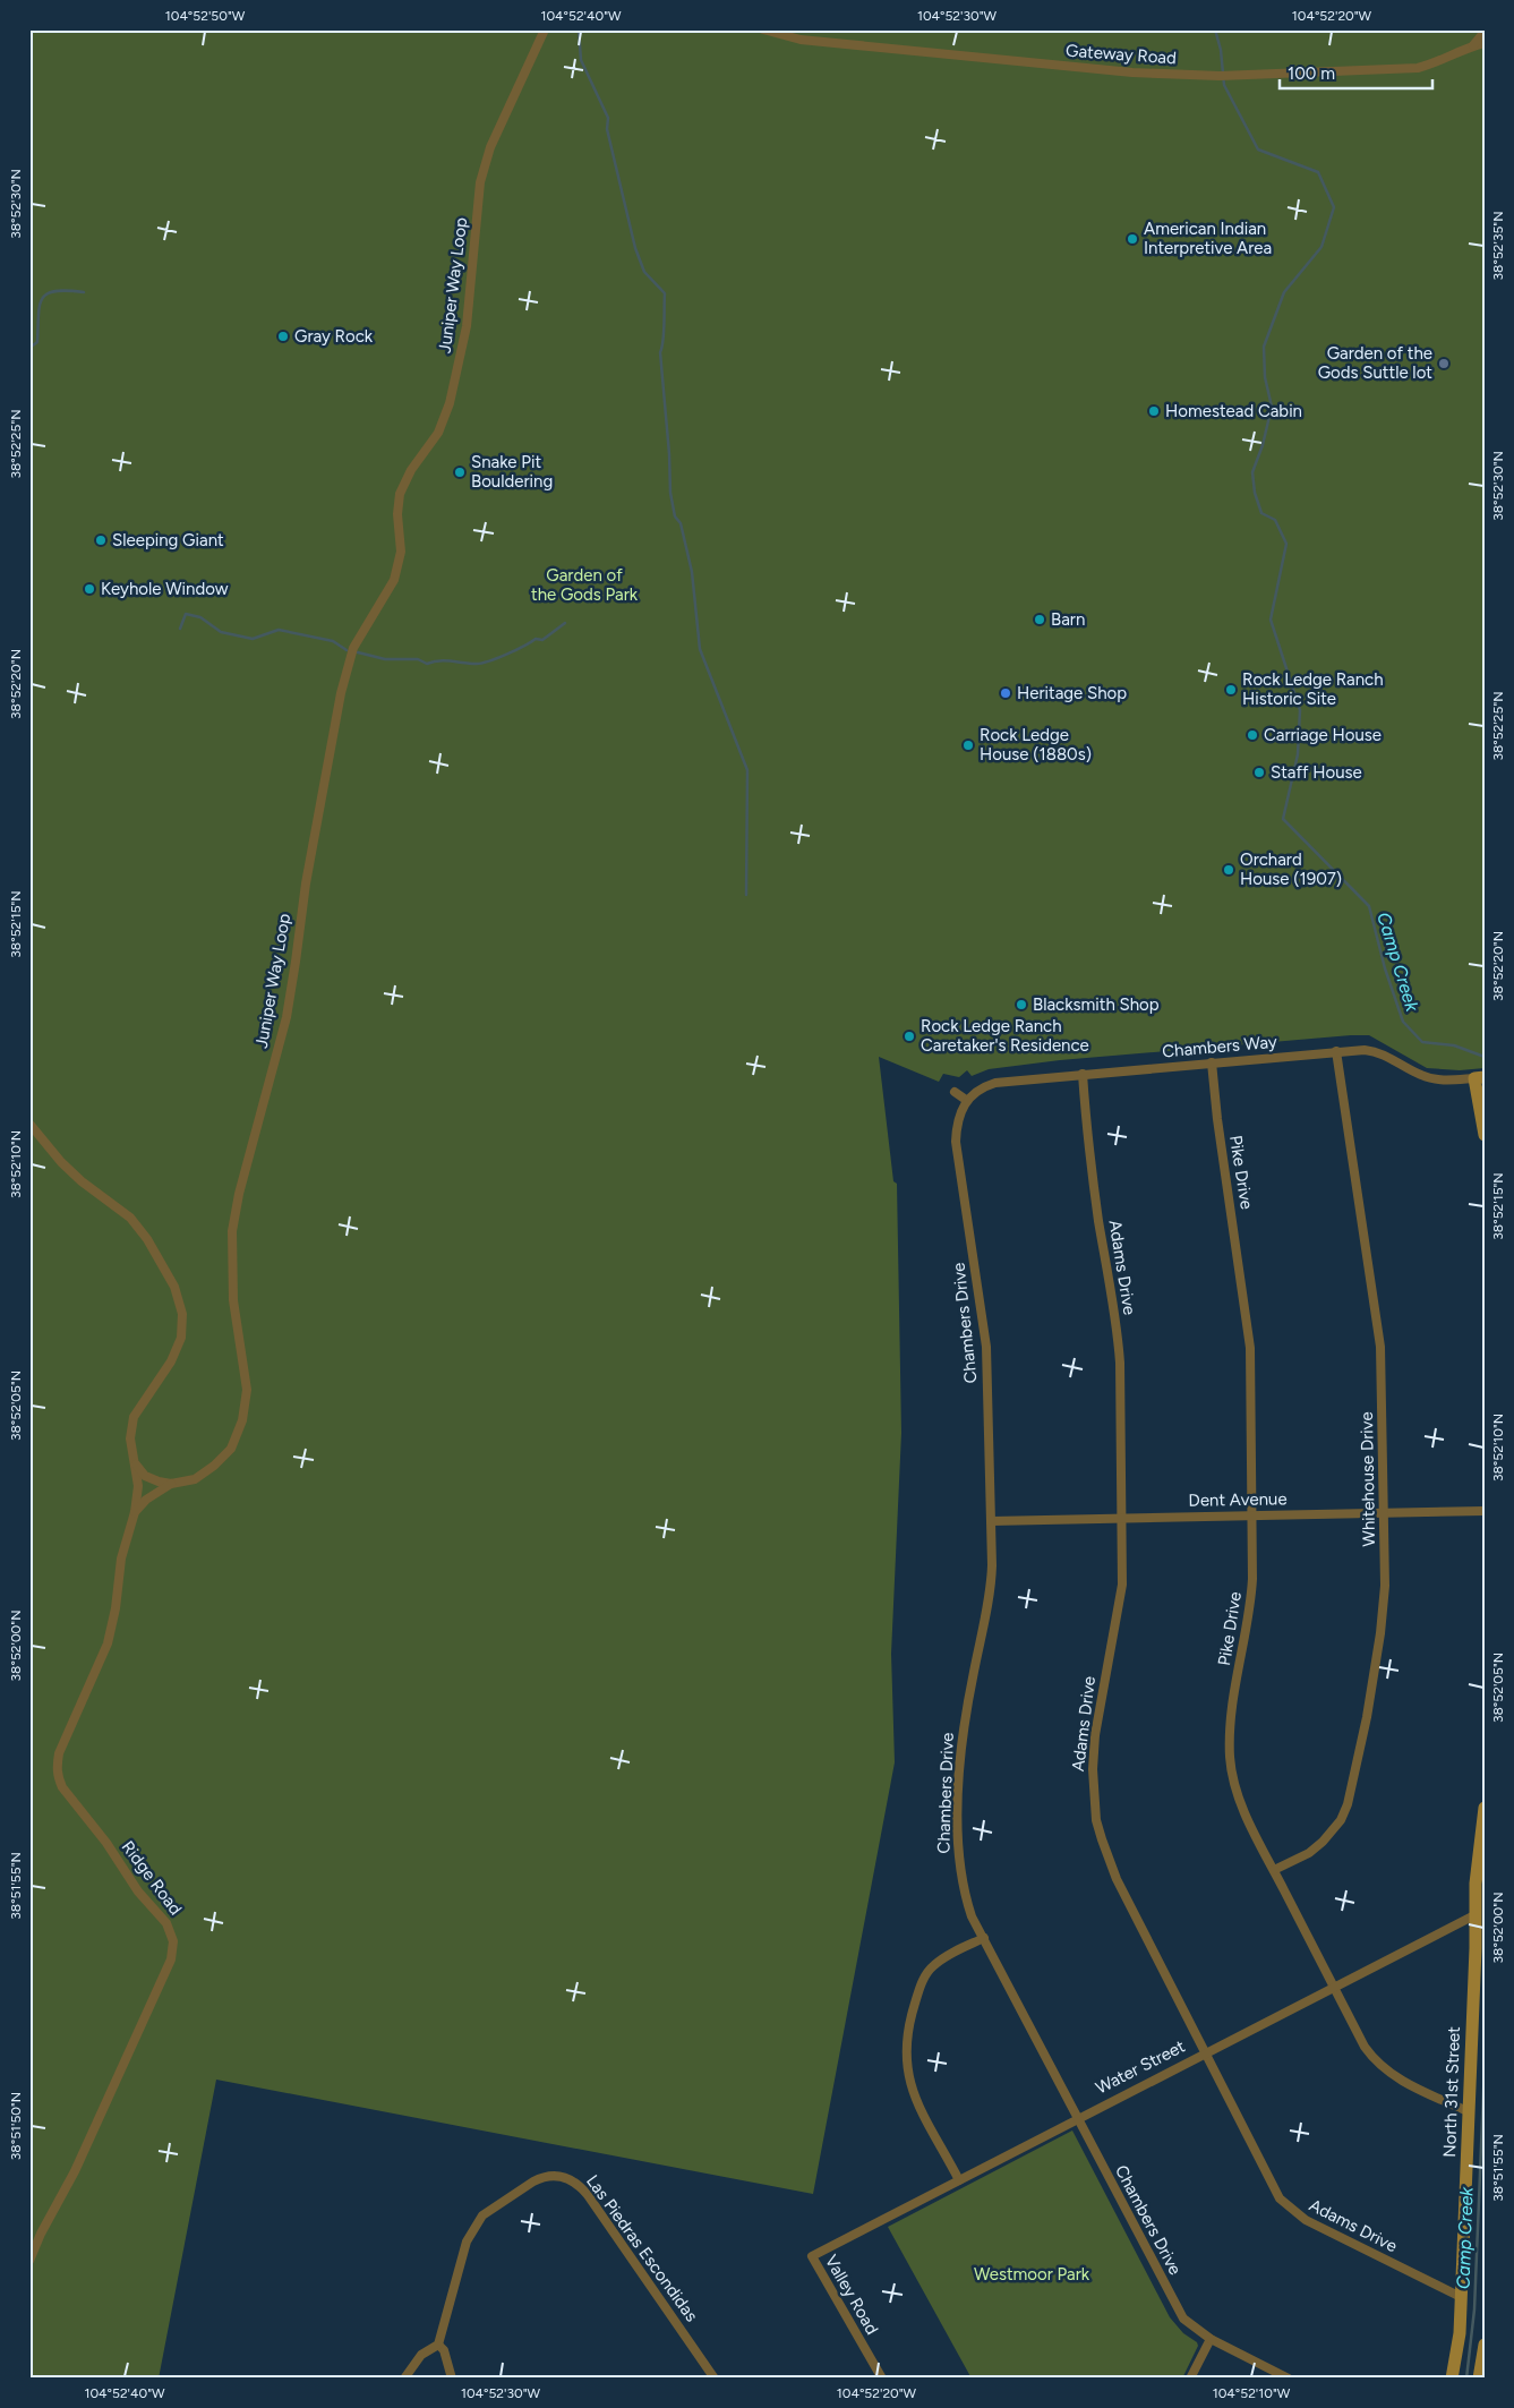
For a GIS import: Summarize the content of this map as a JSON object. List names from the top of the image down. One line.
{"streets":{"main road":["North 31st Street"],"street":["Gateway Road","Juniper Way Loop","Chambers Way","Pike Drive","Adams Drive","Chambers Drive","Whitehouse Drive","Dent Avenue","Ridge Road","Water Street","Las Piedras Escondidas","Valley Road"]},"crossings":[["Chambers Way","Pike Drive"],["Chambers Way","Adams Drive"],["Chambers Way","Chambers Drive"],["Chambers Way","Whitehouse Drive"],["Pike Drive","Whitehouse Drive"],["Pike Drive","Dent Avenue"],["Pike Drive","Water Street"],["Pike Drive","North 31st Street"],["Adams Drive","Dent Avenue"],["Adams Drive","Water Street"],["Adams Drive","North 31st Street"],["Chambers Drive","Dent Avenue"],["Chambers Drive","Water Street"],["Whitehouse Drive","Dent Avenue"],["Water Street","North 31st Street"],["Water Street","Valley Road"]],"water":["Camp Creek"],"parks":["Garden of the Gods Park","Westmoor Park"],"places":["American Indian Interpretive Area","Gray Rock","Garden of the Gods Suttle lot","Homestead Cabin","Snake Pit Bouldering","Sleeping Giant","Keyhole Window","Barn","Rock Ledge Ranch Historic Site","Heritage Shop","Carriage House","Rock Ledge House (1880s)","Staff House","Orchard House (1907)","Blacksmith Shop","Rock Ledge Ranch Caretaker's Residence"],"scale_bar":"100 m","coordinates":["104°52'50\"W","104°52'40\"W","104°52'30\"W","104°52'20\"W","38°52'30\"N","38°52'35\"N","38°52'25\"N","38°52'20\"N","38°52'15\"N","38°52'10\"N","38°52'05\"N","38°52'00\"N","38°51'55\"N","38°51'50\"N","104°52'10\"W"]}
